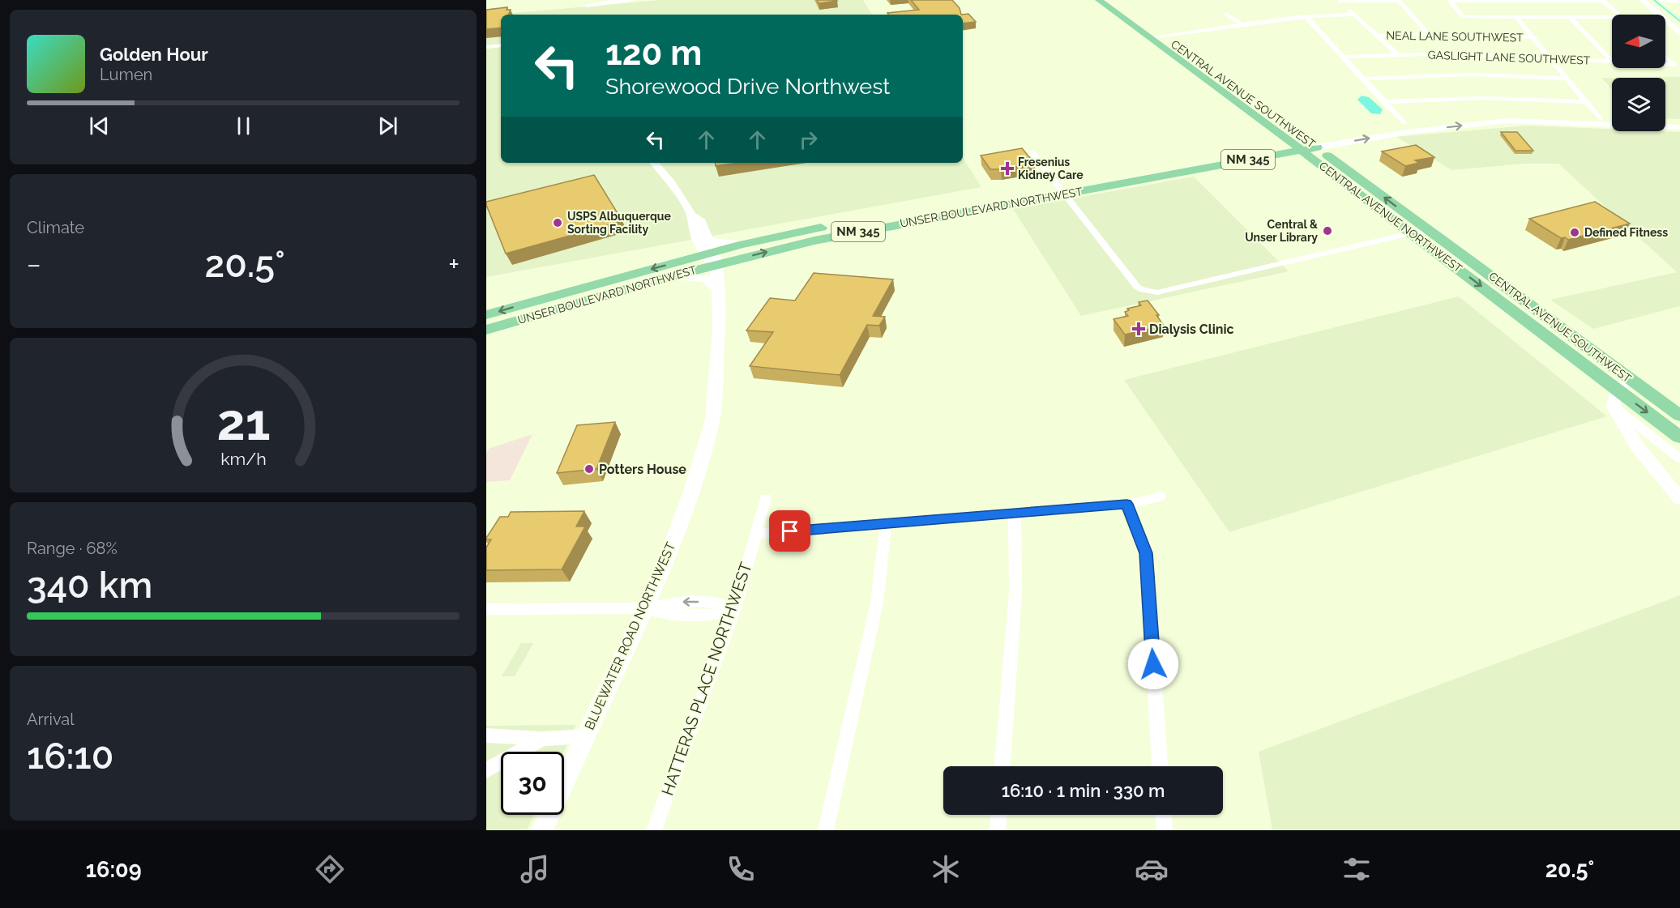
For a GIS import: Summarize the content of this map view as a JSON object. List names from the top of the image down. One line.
{"streets":{"main road":["CENTRAL AVENUE SOUTHWEST","NM 345","UNSER BOULEVARD NORTHWEST","CENTRAL AVENUE NORTHWEST"],"street":["NEAL LANE SOUTHWEST","GASLIGHT LANE SOUTHWEST","BLUEWATER ROAD NORTHWEST","HATTERAS PLACE NORTHWEST"]},"crossings":[["CENTRAL AVENUE SOUTHWEST","UNSER BOULEVARD NORTHWEST"],["CENTRAL AVENUE SOUTHWEST","CENTRAL AVENUE NORTHWEST"],["UNSER BOULEVARD NORTHWEST","CENTRAL AVENUE NORTHWEST"],["UNSER BOULEVARD NORTHWEST","BLUEWATER ROAD NORTHWEST"]],"one_way":["CENTRAL AVENUE NORTHWEST"],"places":{"health":["Fresenius Kidney Care","Dialysis Clinic"],"other":["USPS Albuquerque Sorting Facility","Central & Unser Library","Defined Fitness","Potters House"]},"north":"left","page":{"turn":["120 m","Shorewood Drive Northwest"],"song":["Golden Hour","Lumen"],"tile":["Climate",["Range · 68%","340 km"],["Arrival","16:10"]],"heat":["−","20.5°","+"],"limit":"30","trip":"16:10 · 1 min · 330 m","tabs":["16:09","20.5°"],"gauge":["21","km/h"]}}
